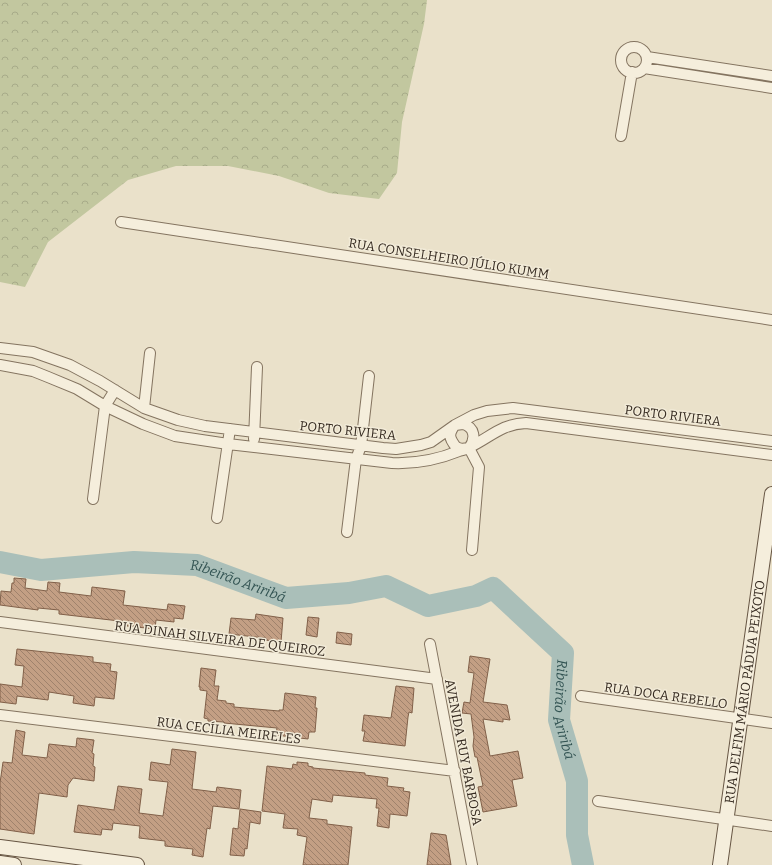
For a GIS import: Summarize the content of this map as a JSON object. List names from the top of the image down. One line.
{"streets":{"main road":["RUA DELFIM MÁRIO PÁDUA PEIXOTO"],"street":["RUA CONSELHEIRO JÚLIO KUMM","PORTO RIVIERA","RUA DINAH SILVEIRA DE QUEIROZ","RUA DOCA REBELLO","RUA CECÍLIA MEIRELES","AVENIDA RUY BARBOSA"]},"crossings":[["RUA DINAH SILVEIRA DE QUEIROZ","AVENIDA RUY BARBOSA"],["RUA DELFIM MÁRIO PÁDUA PEIXOTO","RUA DOCA REBELLO"],["RUA CECÍLIA MEIRELES","AVENIDA RUY BARBOSA"]],"water":["Ribeirão Ariribá"]}
